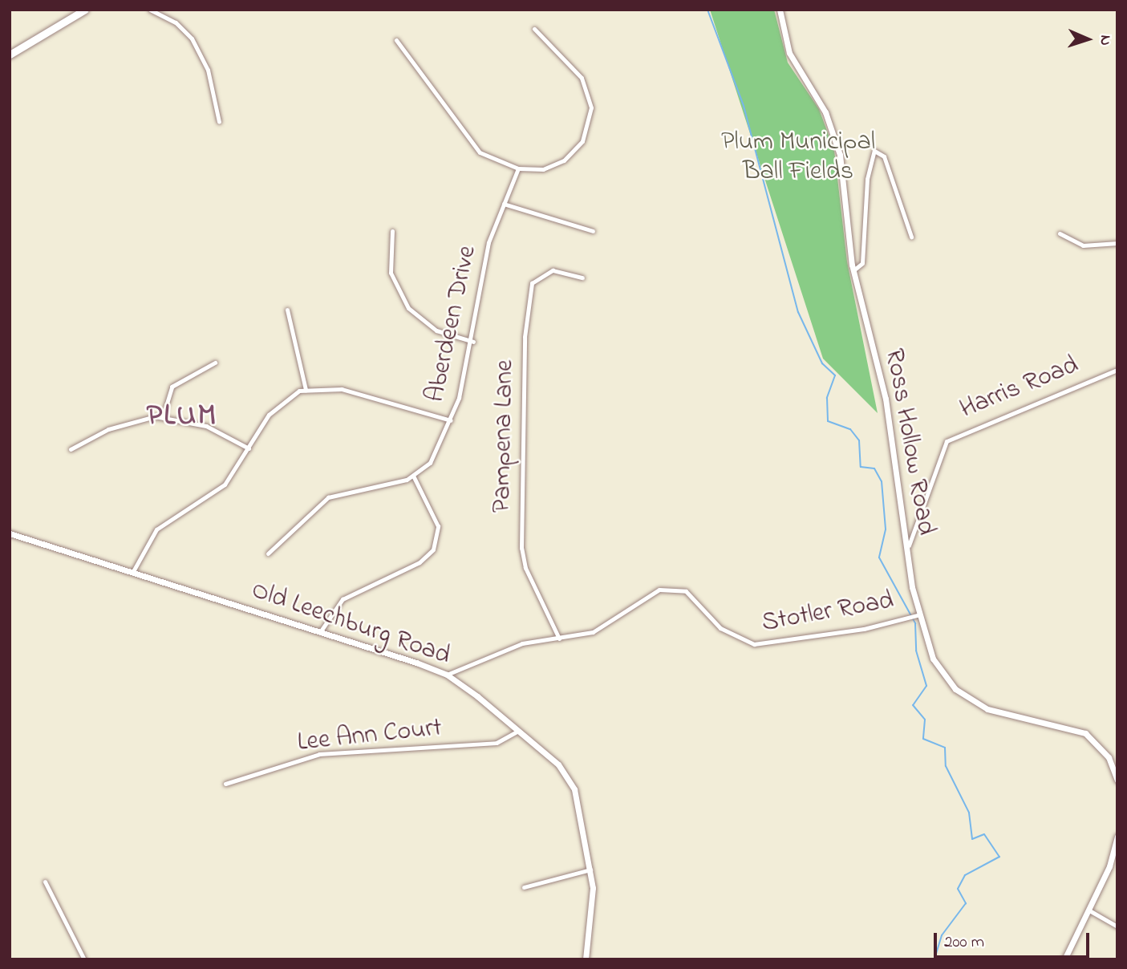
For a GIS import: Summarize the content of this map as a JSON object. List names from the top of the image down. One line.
{"streets":{"street":["Aberdeen Drive","Harris Road","Pampena Lane","Ross Hollow Road","Stotler Road","Old Leechburg Road","Lee Ann Court"]},"crossings":[["Harris Road","Ross Hollow Road"],["Pampena Lane","Stotler Road"],["Ross Hollow Road","Stotler Road"],["Stotler Road","Old Leechburg Road"],["Old Leechburg Road","Lee Ann Court"]],"districts":["PLUM"],"parks":["Plum Municipal Ball Fields"],"scale_bar":"200 m","north":"right"}
